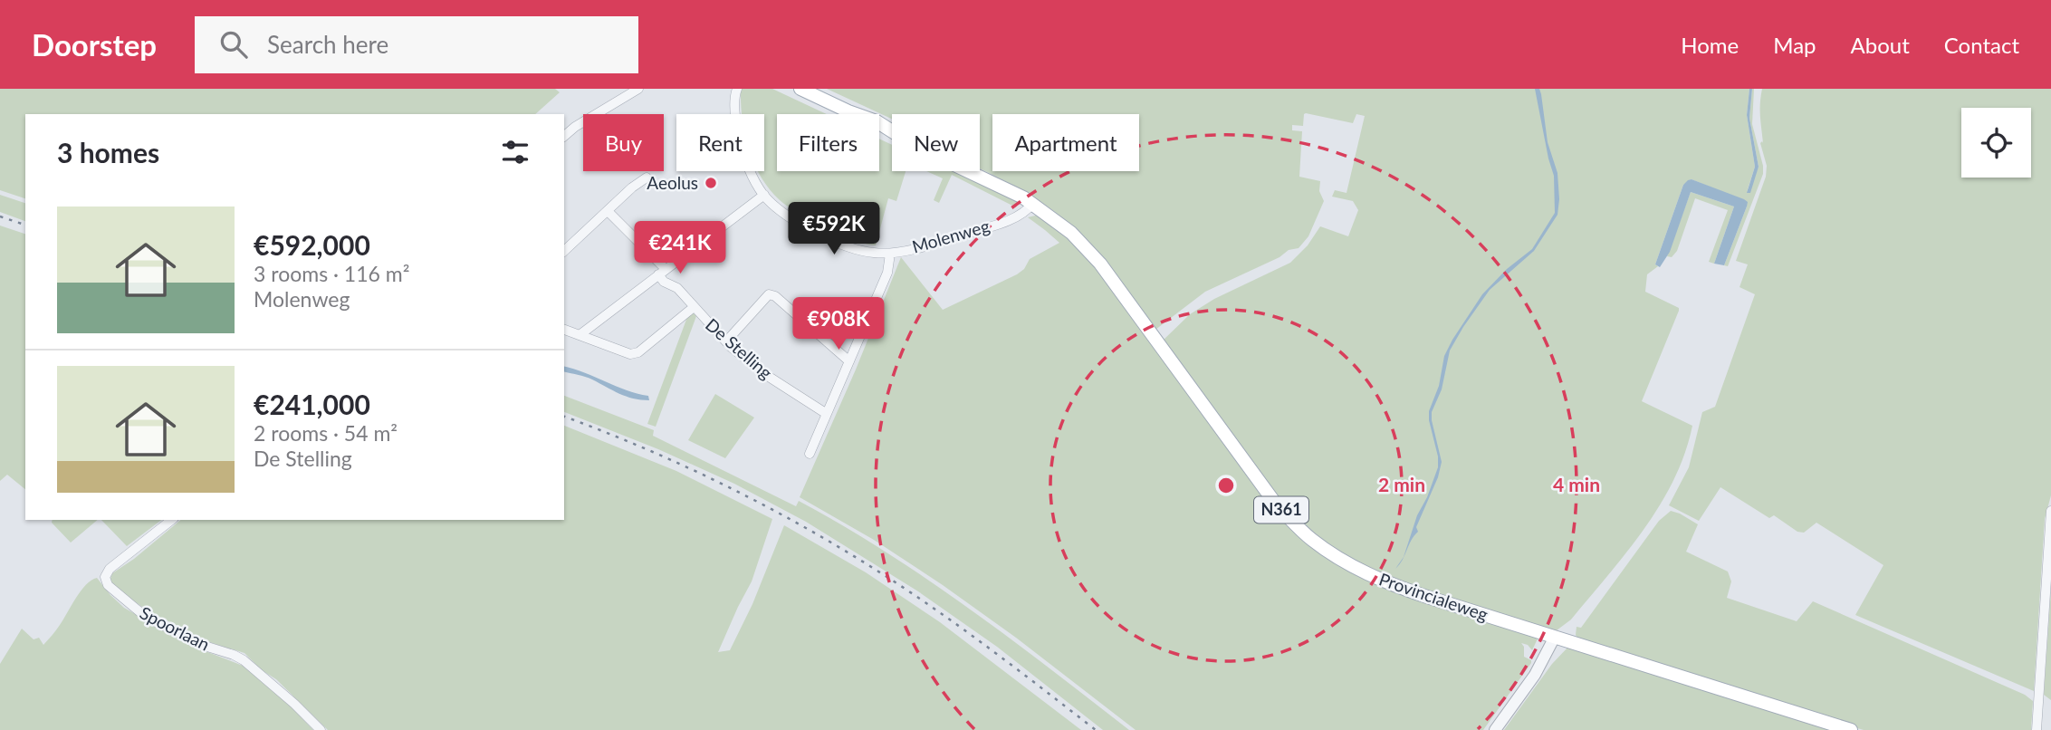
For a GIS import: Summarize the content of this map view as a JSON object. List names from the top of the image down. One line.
{"streets":{"main road":["N361","Provincialeweg"],"street":["Molenweg","De Stelling","Spoorlaan"]},"crossings":[["Molenweg","Provincialeweg"]],"places":["Aeolus"],"page":{"header":"Doorstep","search":"Search here","nav":["Home","Map","About","Contact"],"chip":["Buy","Rent","Filters","New","Apartment"],"heading":"3 homes","list":[{"name":"€592,000","note":"3 rooms · 116 m² · Molenweg"},{"name":"€241,000","note":"2 rooms · 54 m² · De Stelling"}],"price":["€592K","€241K","€908K"]},"rings":["2 min","4 min"]}
